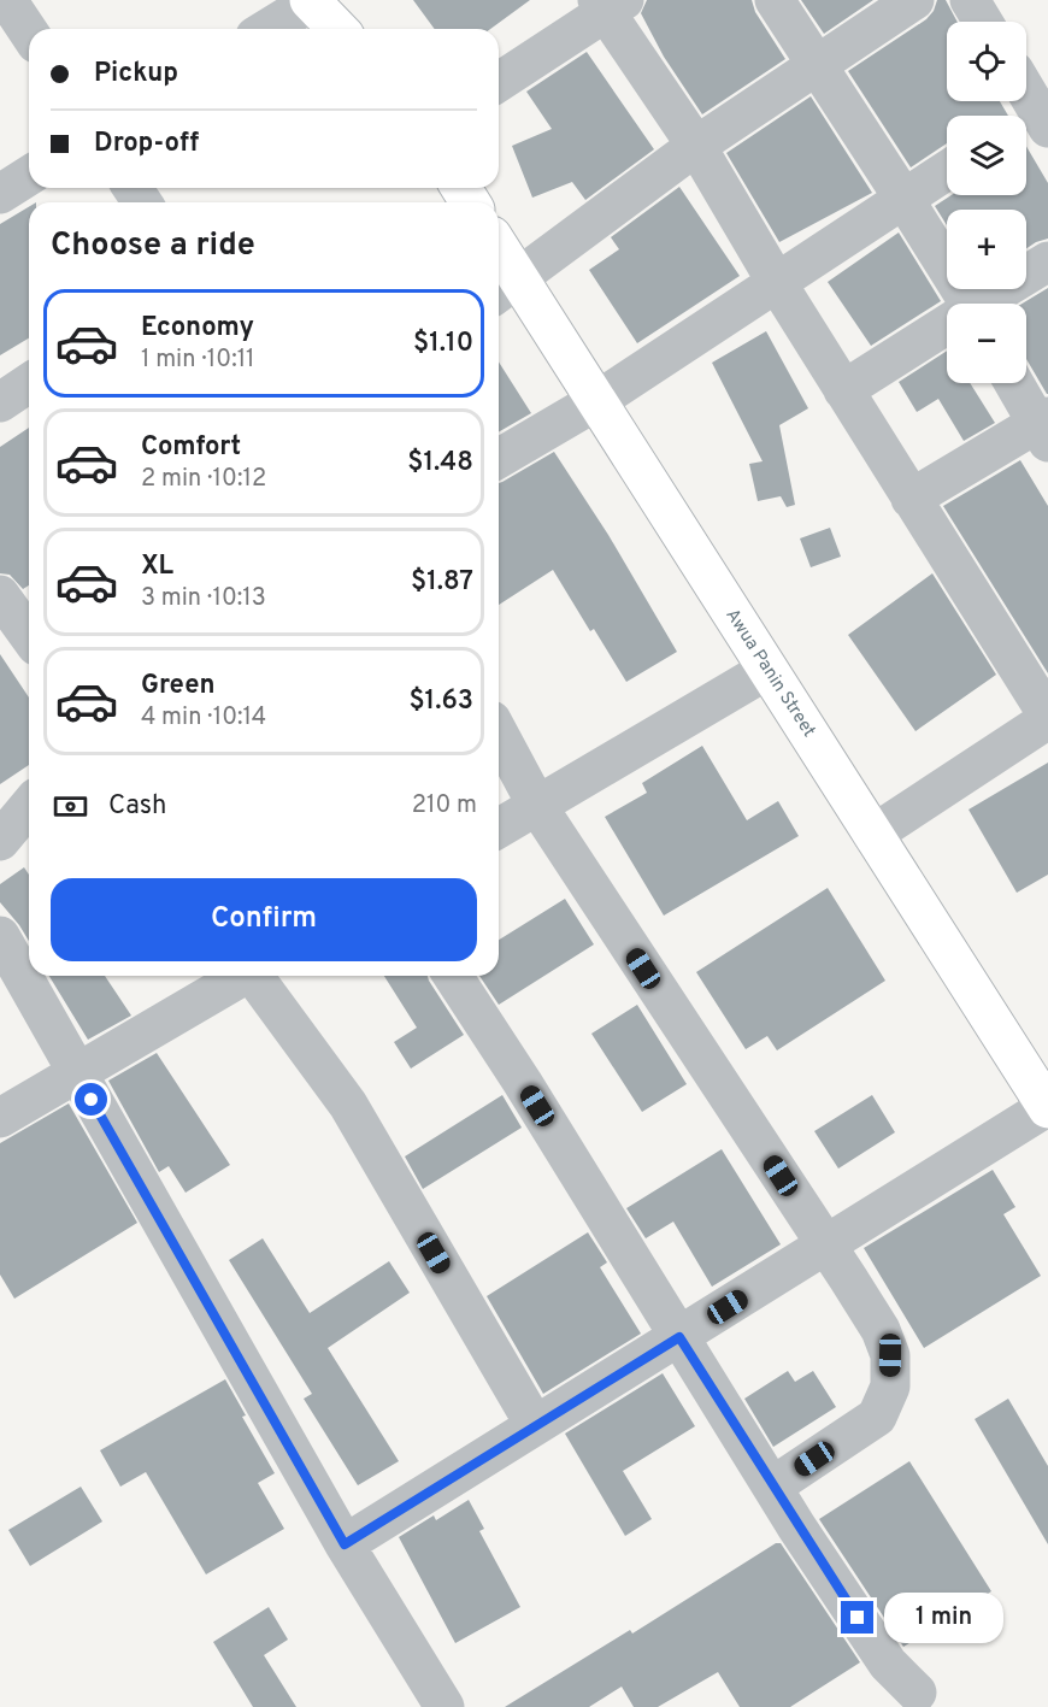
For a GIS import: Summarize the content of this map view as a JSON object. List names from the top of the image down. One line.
{"streets":{"main road":["Awua Panin Street"]},"page":{"map_buttons":["+","−"],"banner":["Pickup","Drop-off"],"heading":"Choose a ride","list":[{"name":"Economy","note":"1 min · 10:11","value":"$1.10"},{"name":"Comfort","note":"2 min · 10:12","value":"$1.48"},{"name":"XL","note":"3 min · 10:13","value":"$1.87"},{"name":"Green","note":"4 min · 10:14","value":"$1.63"}],"pay":["Cash","210 m"],"buttons":"Confirm","bubble":"1 min"}}
